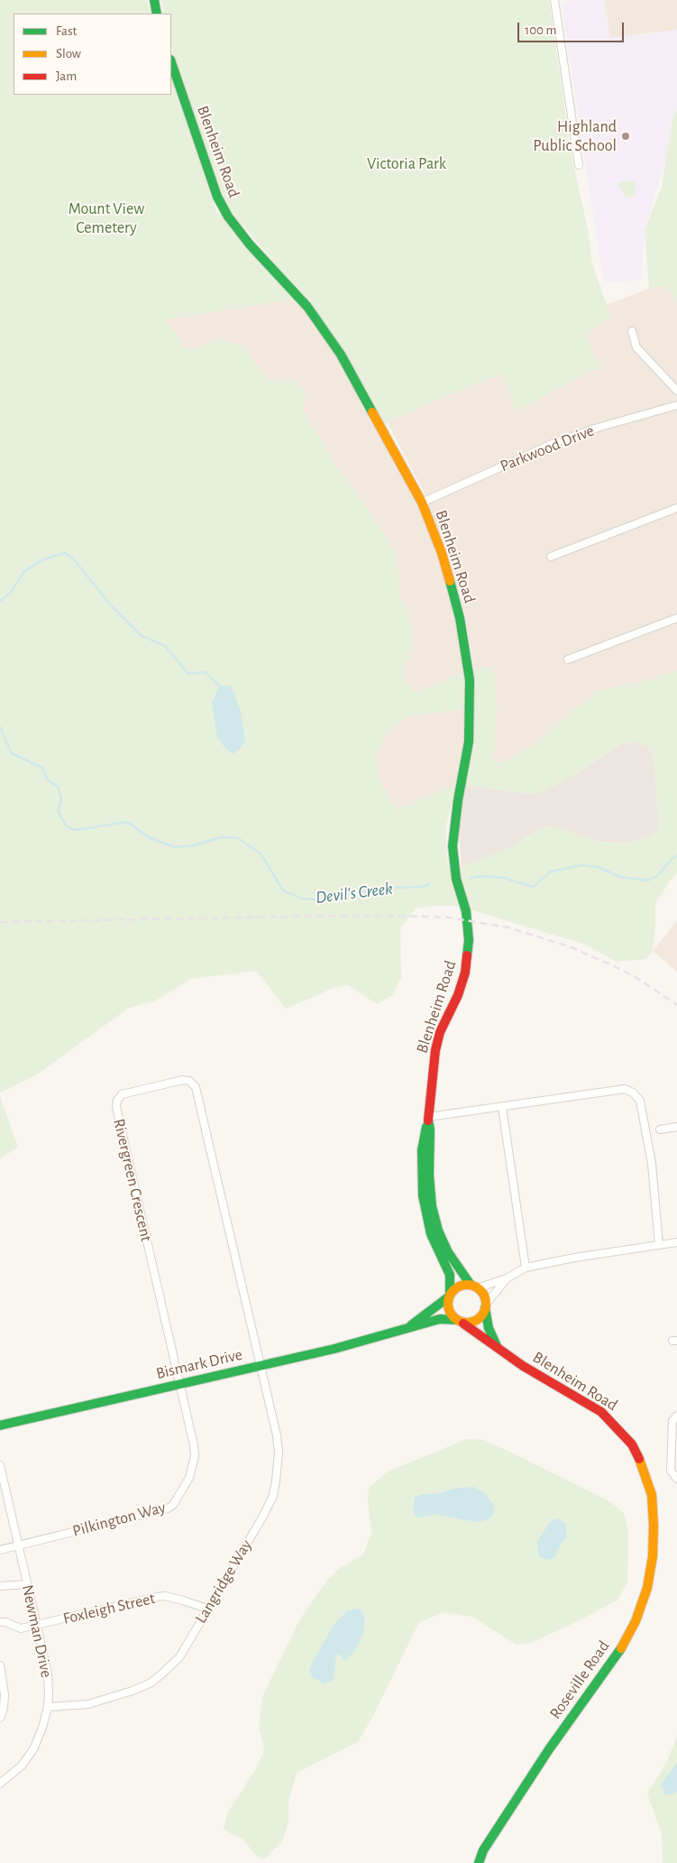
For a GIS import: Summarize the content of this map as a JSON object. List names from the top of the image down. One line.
{"streets":{"main road":["Blenheim Road","Bismark Drive","Roseville Road"],"street":["Parkwood Drive","Rivergreen Crescent","Pilkington Way","Langridge Way","Foxleigh Street","Newman Drive"]},"crossings":[["Blenheim Road","Parkwood Drive"],["Blenheim Road","Bismark Drive"],["Blenheim Road","Roseville Road"],["Rivergreen Crescent","Bismark Drive"],["Rivergreen Crescent","Pilkington Way"],["Rivergreen Crescent","Langridge Way"],["Bismark Drive","Pilkington Way"],["Bismark Drive","Langridge Way"],["Pilkington Way","Newman Drive"],["Langridge Way","Foxleigh Street"],["Langridge Way","Newman Drive"],["Foxleigh Street","Newman Drive"]],"water":["Devil's Creek"],"parks":["Victoria Park","Mount View Cemetery"],"places":["Highland Public School"],"legend":["Fast","Slow","Jam"],"scale_bar":"100 m"}
